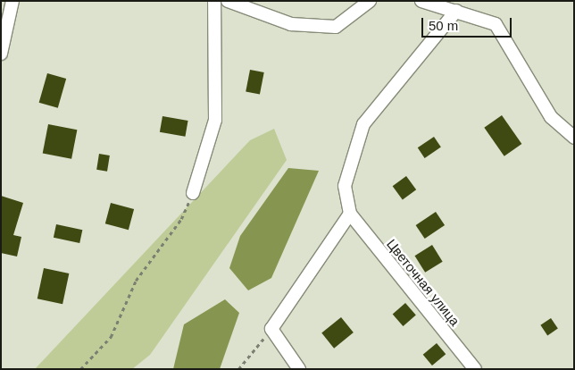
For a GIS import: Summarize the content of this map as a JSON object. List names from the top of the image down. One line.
{"streets":{"lane":["Цветочная улица"]},"scale_bar":"50 m"}
